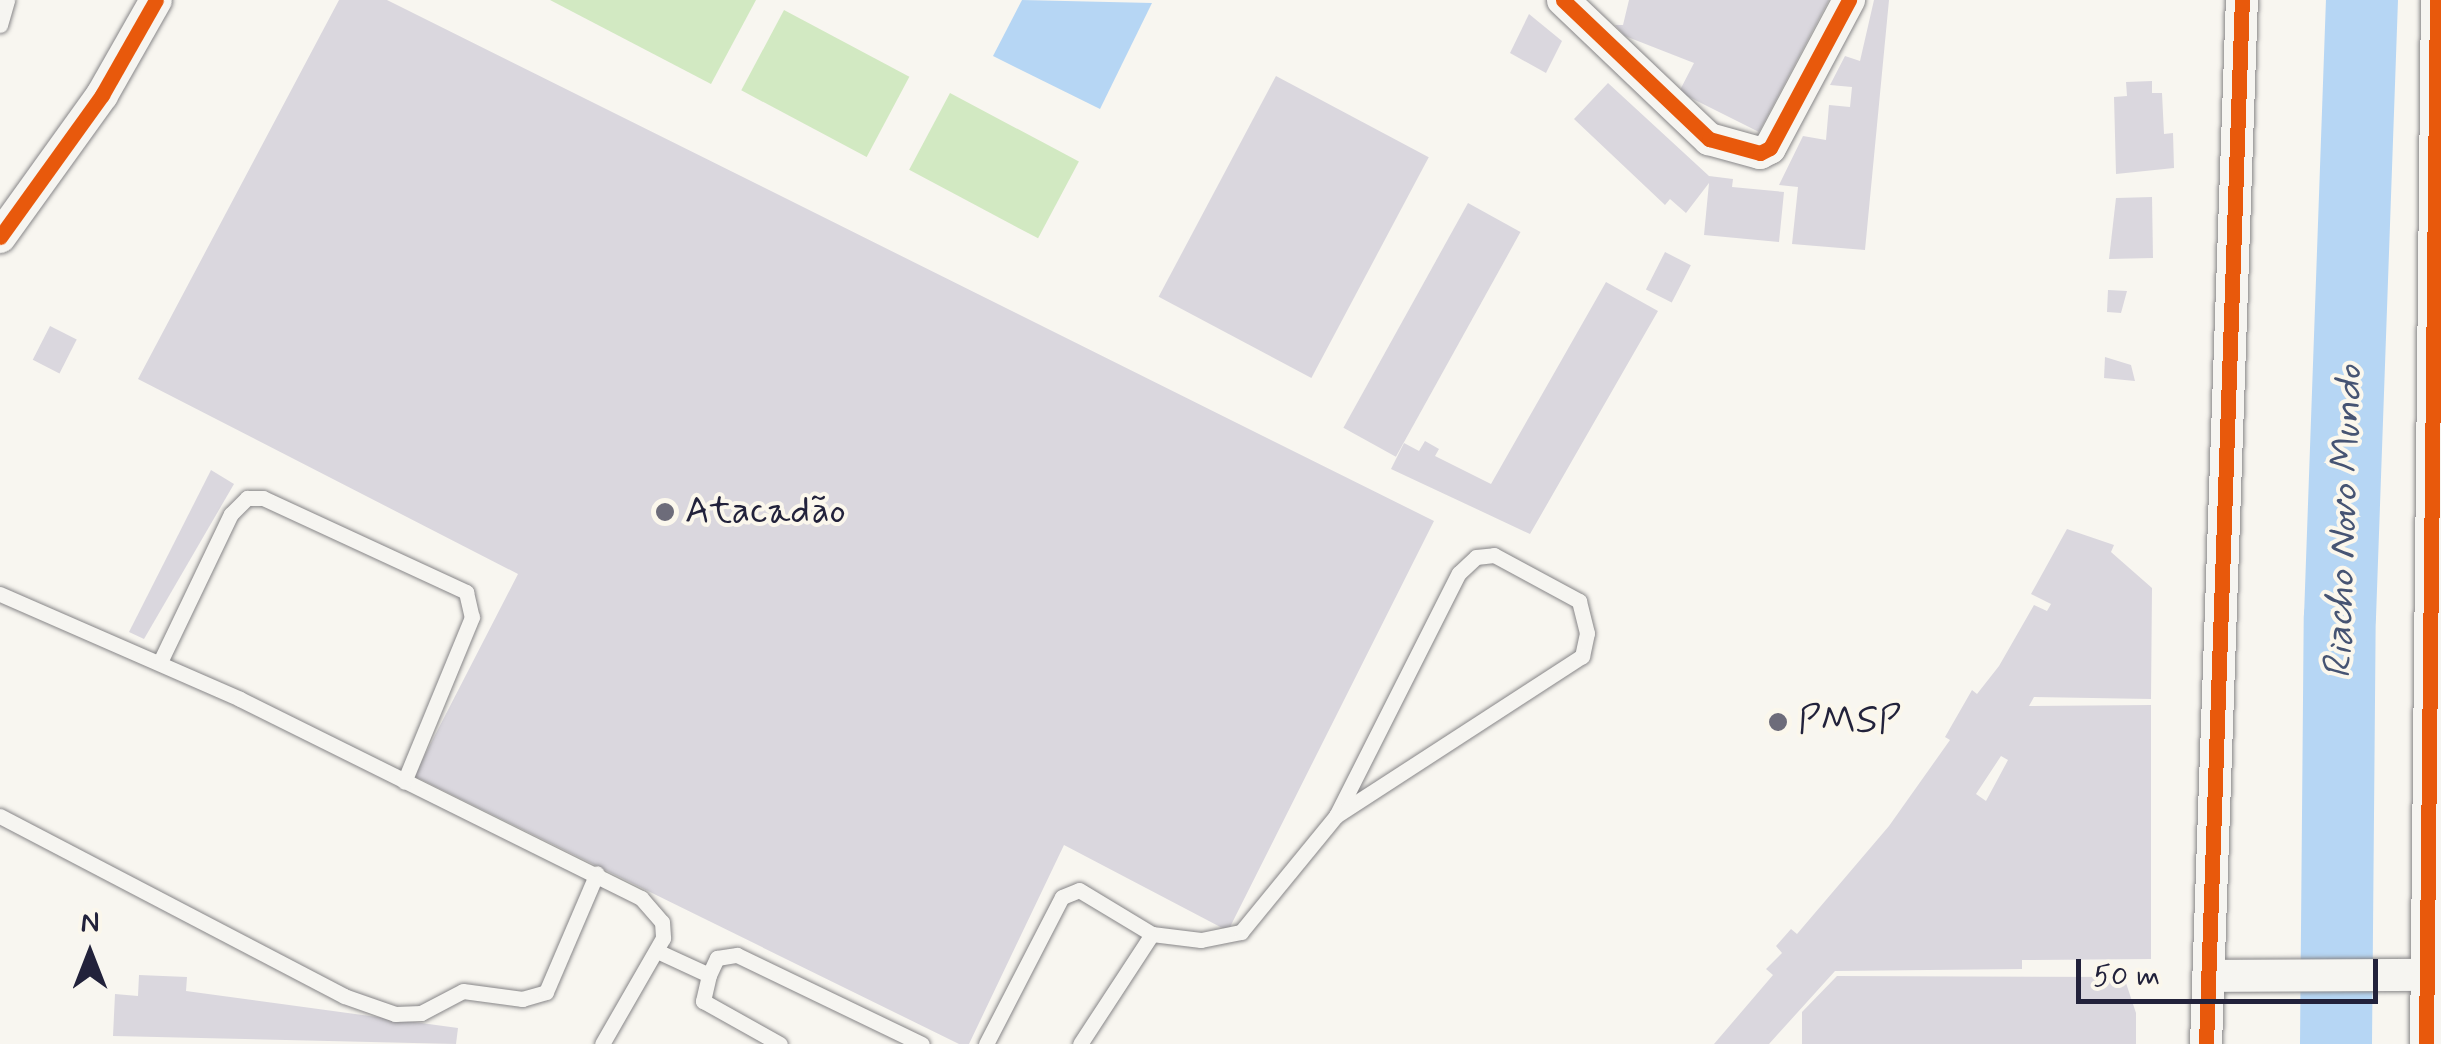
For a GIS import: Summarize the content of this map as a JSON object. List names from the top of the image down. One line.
{"water":["Riacho Novo Mundo"],"places":["Atacadão","PMSP"],"scale_bar":"50 m","north":"top"}
